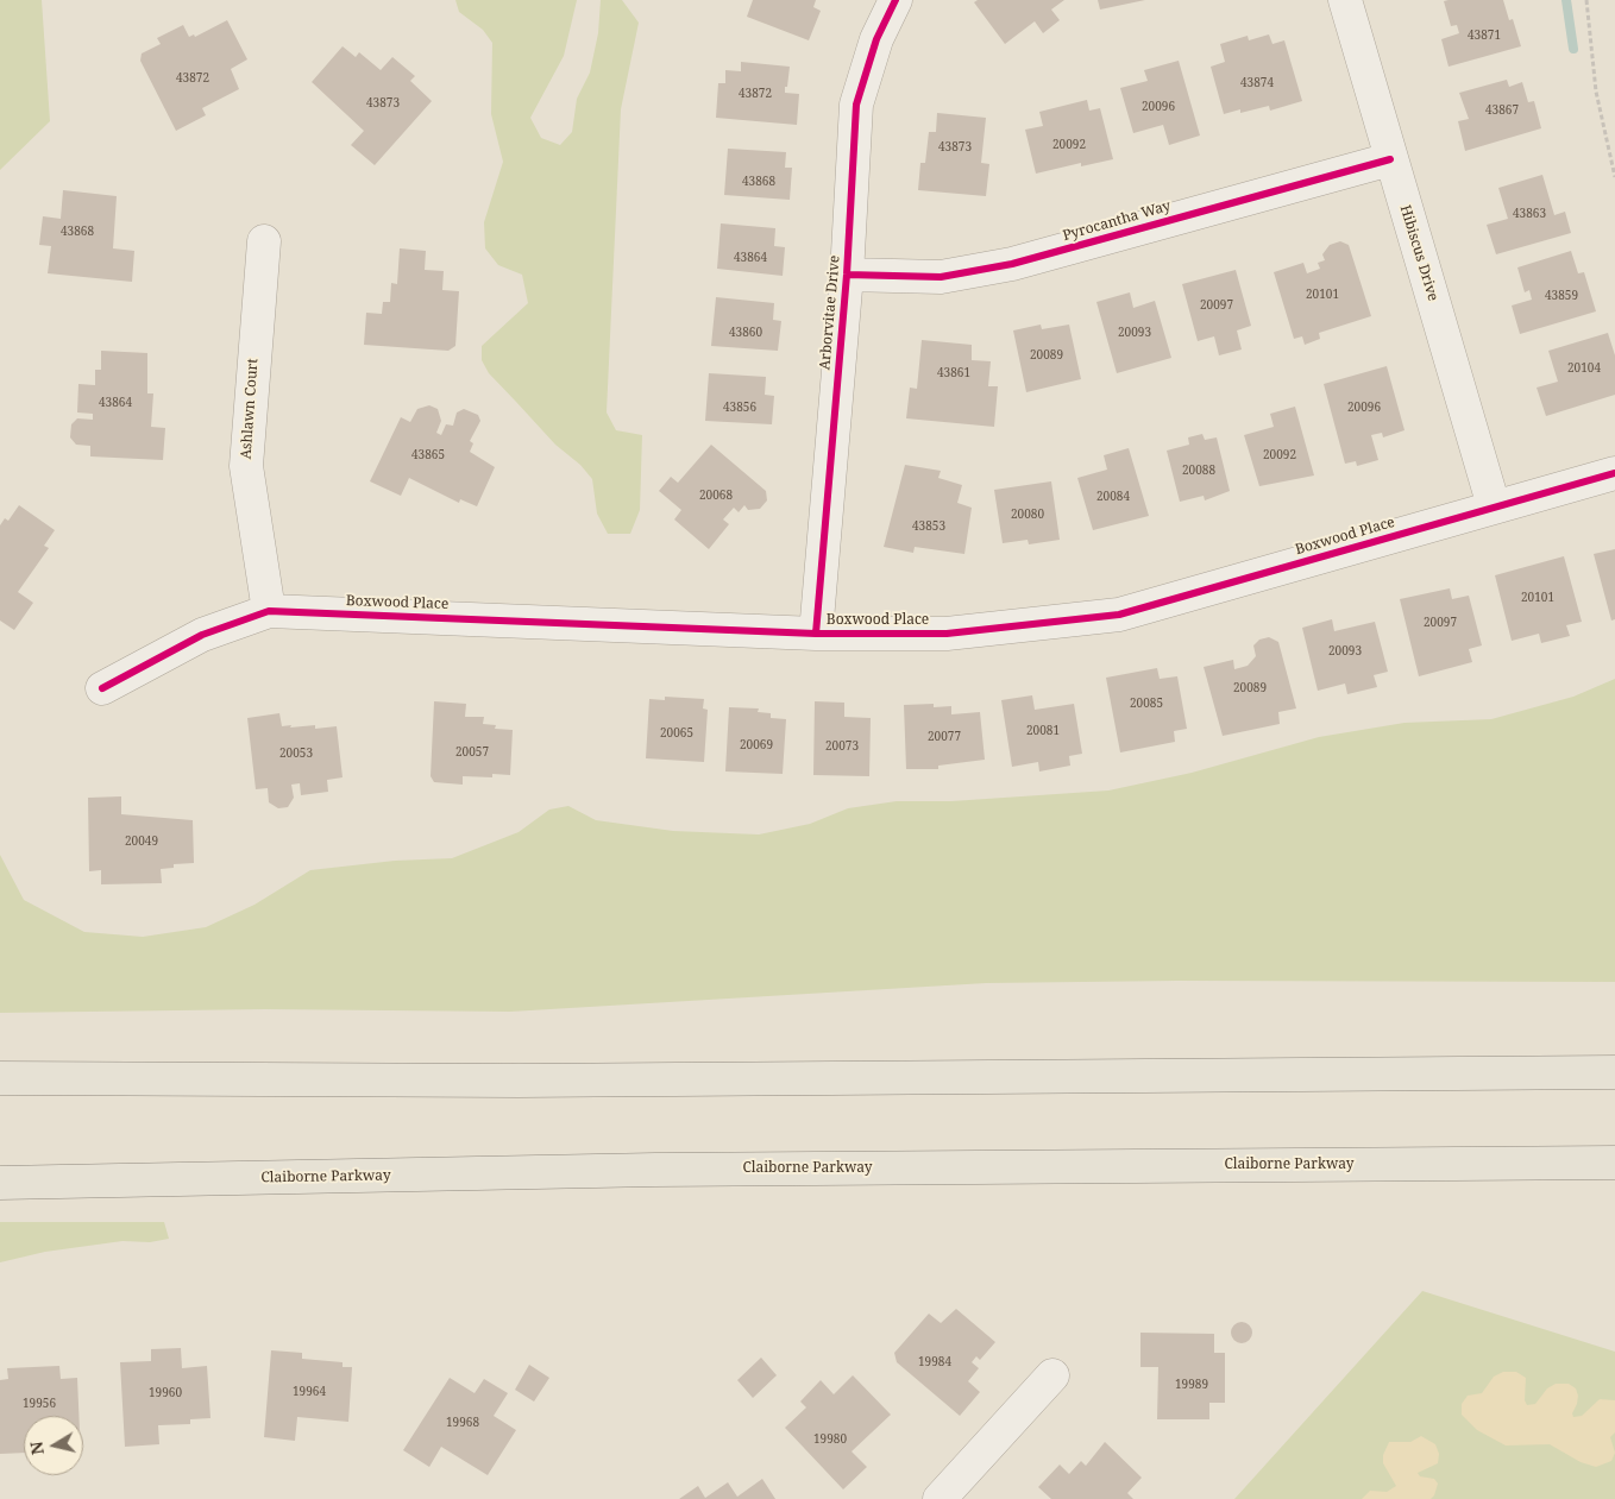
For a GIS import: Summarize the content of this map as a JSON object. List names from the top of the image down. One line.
{"streets":{"main road":["Claiborne Parkway"],"street":["Pyrocantha Way","Hibiscus Drive","Arborvitae Drive","Ashlawn Court","Boxwood Place"]},"crossings":[["Pyrocantha Way","Hibiscus Drive"],["Pyrocantha Way","Arborvitae Drive"],["Hibiscus Drive","Boxwood Place"],["Arborvitae Drive","Boxwood Place"],["Ashlawn Court","Boxwood Place"]],"house_numbers":["43871","43872","43874","43872","43873","20096","43867","20092","43873","43868","43863","43868","43864","20101","43859","20097","43860","20093","20089","20104","43861","43864","43856","20096","43865","20092","20088","20068","20084","20080","43853","20101","20097","20093","20089","20085","20081","20065","20077","20069","20073","20057","20053","20049","19984","19989","19964","19960","19956","19968","19980"],"north":"left"}
